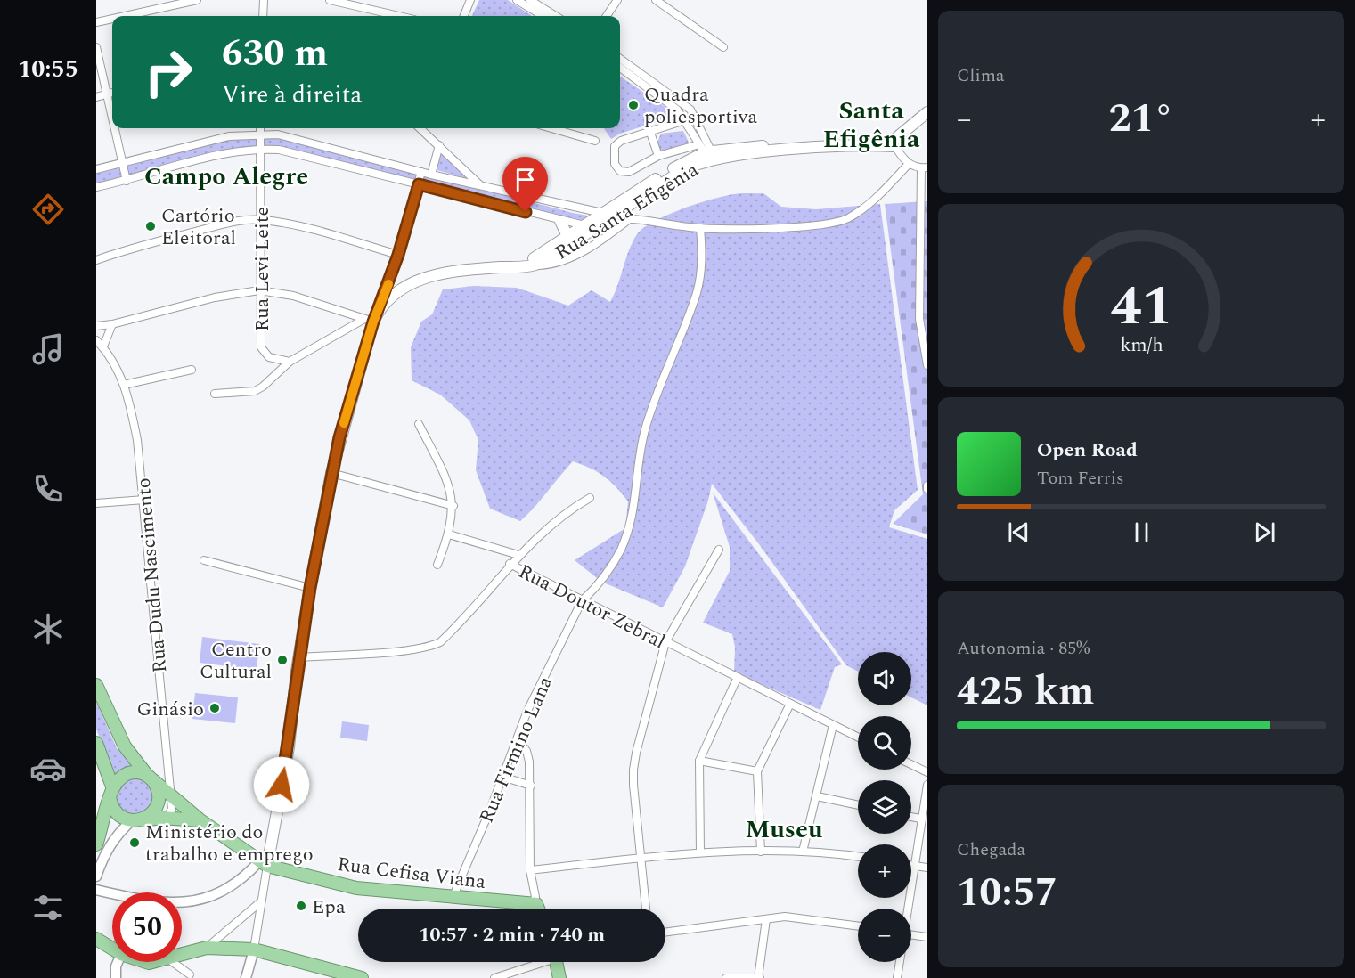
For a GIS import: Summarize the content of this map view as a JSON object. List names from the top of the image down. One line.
{"streets":{"highway":["Rua Cefisa Viana"],"main road":["Rua Santa Efigênia"],"street":["Rua Levi Leite","Rua Dudu Nascimento","Rua Doutor Zebral","Rua Firmino Lana"]},"crossings":[["Rua Dudu Nascimento","Rua Cefisa Viana"],["Rua Doutor Zebral","Rua Firmino Lana"],["Rua Firmino Lana","Rua Cefisa Viana"]],"districts":["Santa Efigênia","Campo Alegre","Museu"],"places":["Quadra poliesportiva","Cartório Eleitoral","Centro Cultural","Ginásio","Ministério do trabalho e emprego","Epa"],"page":{"tabs":"10:55","tile":["Clima",["Autonomia · 85%","425 km"],["Chegada","10:57"]],"turn":["630 m","Vire à direita"],"heat":["−","21°","+"],"song":["Open Road","Tom Ferris"],"map_buttons":["+","−"],"limit":"50","trip":"10:57 · 2 min · 740 m","gauge":["41","km/h"]}}
